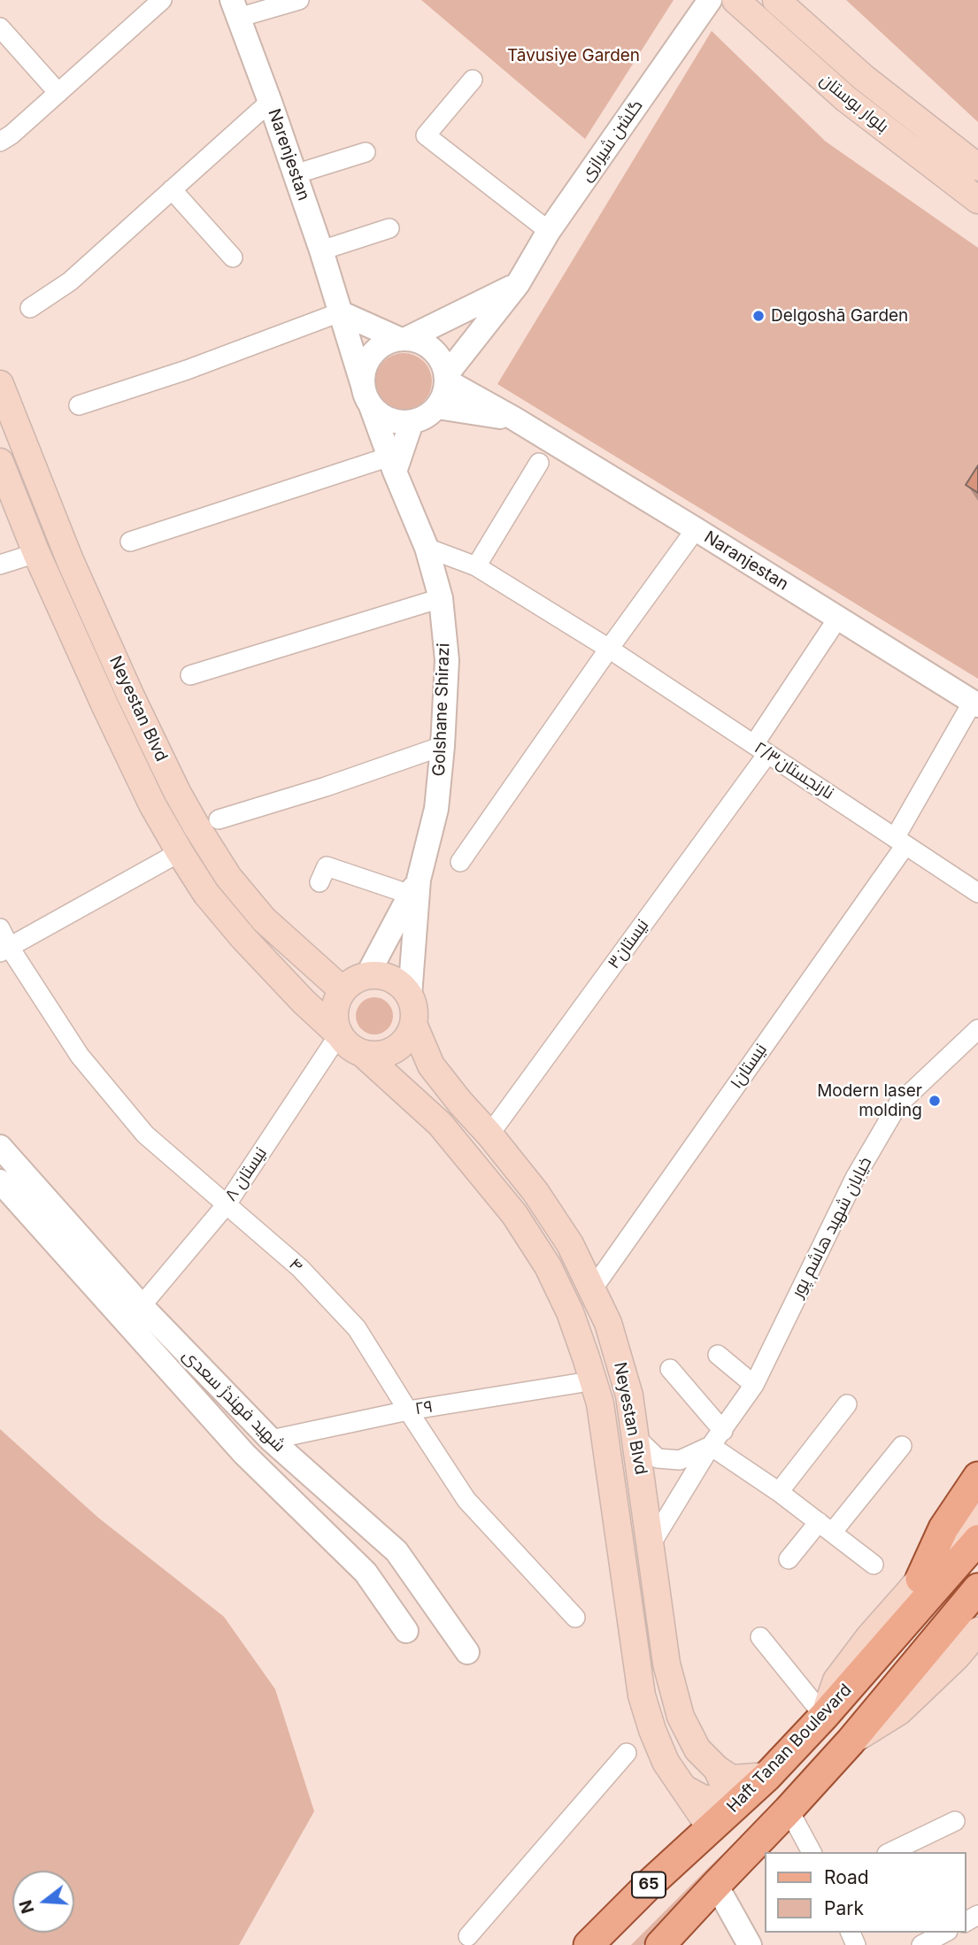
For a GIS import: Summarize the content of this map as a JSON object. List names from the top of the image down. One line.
{"streets":{"main road":["بلوار بوستان","Neyestan Blvd","Haft Tanan Boulevard","65"],"street":["گلشن شیرازی","Narenjestan","Naranjestan","Golshane Shirazi","۲/۳نارنجستان","۳نیستان","۱نیستان","نیستان ۸","خیابان شهید هاشم پور","۴","شهید فهندژ سعدی","۲۹"]},"crossings":[["گلشن شیرازی","Narenjestan"],["گلشن شیرازی","Naranjestan"],["Narenjestan","Naranjestan"],["Narenjestan","Golshane Shirazi"],["Naranjestan","۳نیستان"],["Naranjestan","۱نیستان"],["Neyestan Blvd","۳نیستان"],["Neyestan Blvd","۱نیستان"],["Neyestan Blvd","نیستان ۸"],["Neyestan Blvd","خیابان شهید هاشم پور"],["Neyestan Blvd","Haft Tanan Boulevard"],["Golshane Shirazi","۲/۳نارنجستان"],["۲/۳نارنجستان","۳نیستان"],["۲/۳نارنجستان","۱نیستان"],["نیستان ۸","۴"],["نیستان ۸","شهید فهندژ سعدی"],["۴","۲۹"],["شهید فهندژ سعدی","۲۹"],["Haft Tanan Boulevard","65"]],"parks":["Tāvusiye Garden"],"places":["Delgoshā Garden","Modern laser molding"],"legend":["Road","Park"],"north":"left"}
